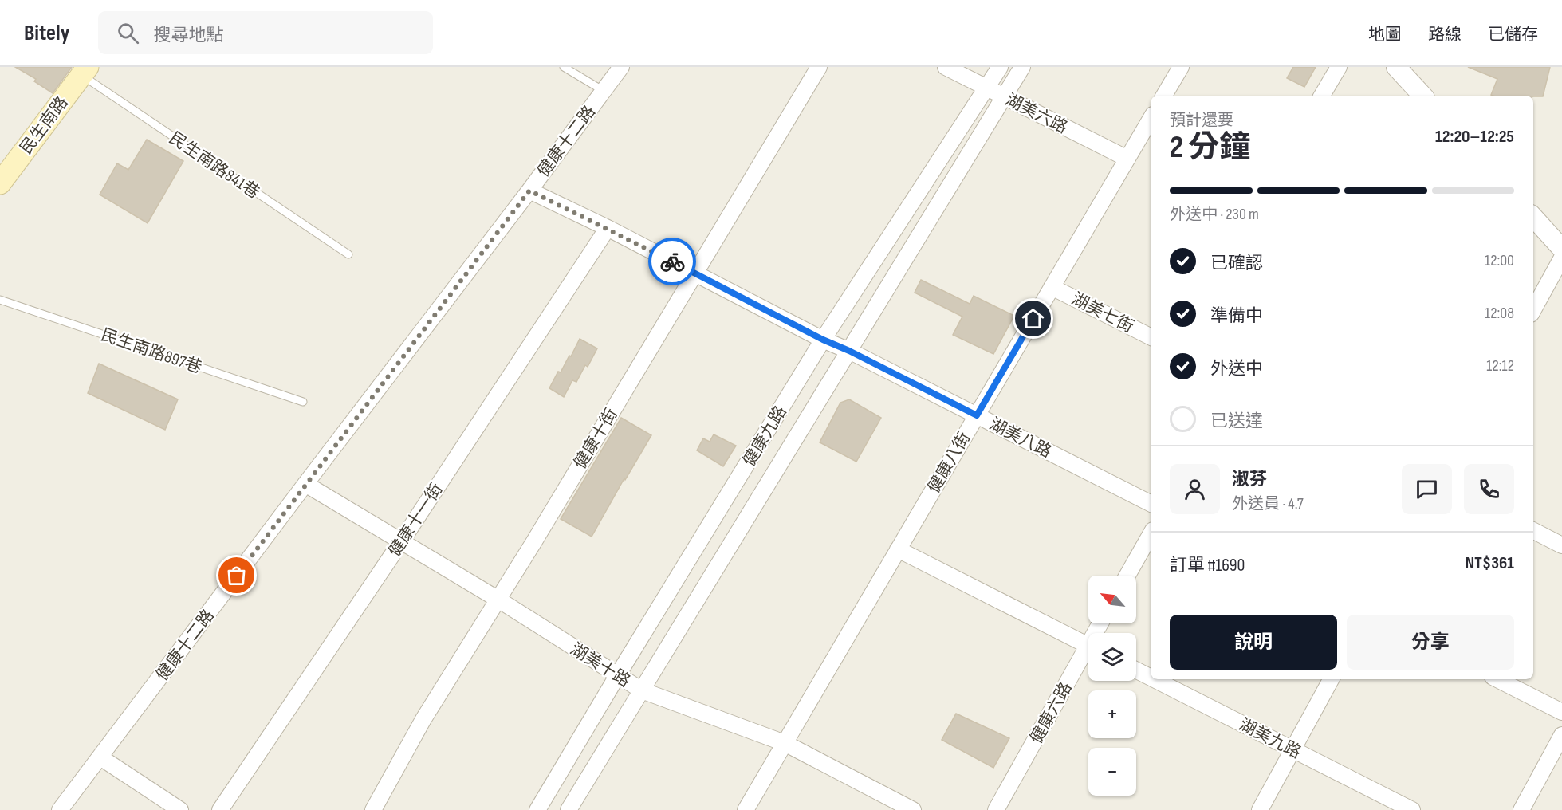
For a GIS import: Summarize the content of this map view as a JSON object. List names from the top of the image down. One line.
{"streets":{"main road":["民生南路"],"street":["湖美六路","健康十二路","湖美七街","健康九路","湖美八路","健康十街","健康八街","健康十一街","湖美十路","健康六路","湖美九路"],"lane":["民生南路841巷","民生南路897巷"]},"crossings":[["湖美六路","健康九路"],["湖美六路","健康八街"],["民生南路","民生南路841巷"],["健康十二路","湖美八路"],["健康十二路","湖美十路"],["湖美七街","健康八街"],["健康九路","湖美八路"],["健康九路","湖美十路"],["湖美八路","健康十街"],["湖美八路","健康八街"],["湖美八路","健康十一街"],["健康十街","湖美十路"],["健康八街","湖美十路"],["健康十一街","湖美十路"]],"north":"top left","page":{"header":"Bitely","search":"搜尋地點","nav":["地圖","路線","已儲存"],"heading":["2 分鐘","預計還要","12:20–12:25"],"panel":["淑芬","外送員 · 4.7","訂單 #1690","NT$361"],"bar":"外送中 · 230 m","list":[["已確認","12:00"],["準備中","12:08"],["外送中","12:12"],"已送達"],"map_buttons":["+","−"],"buttons":["說明","分享"]}}
